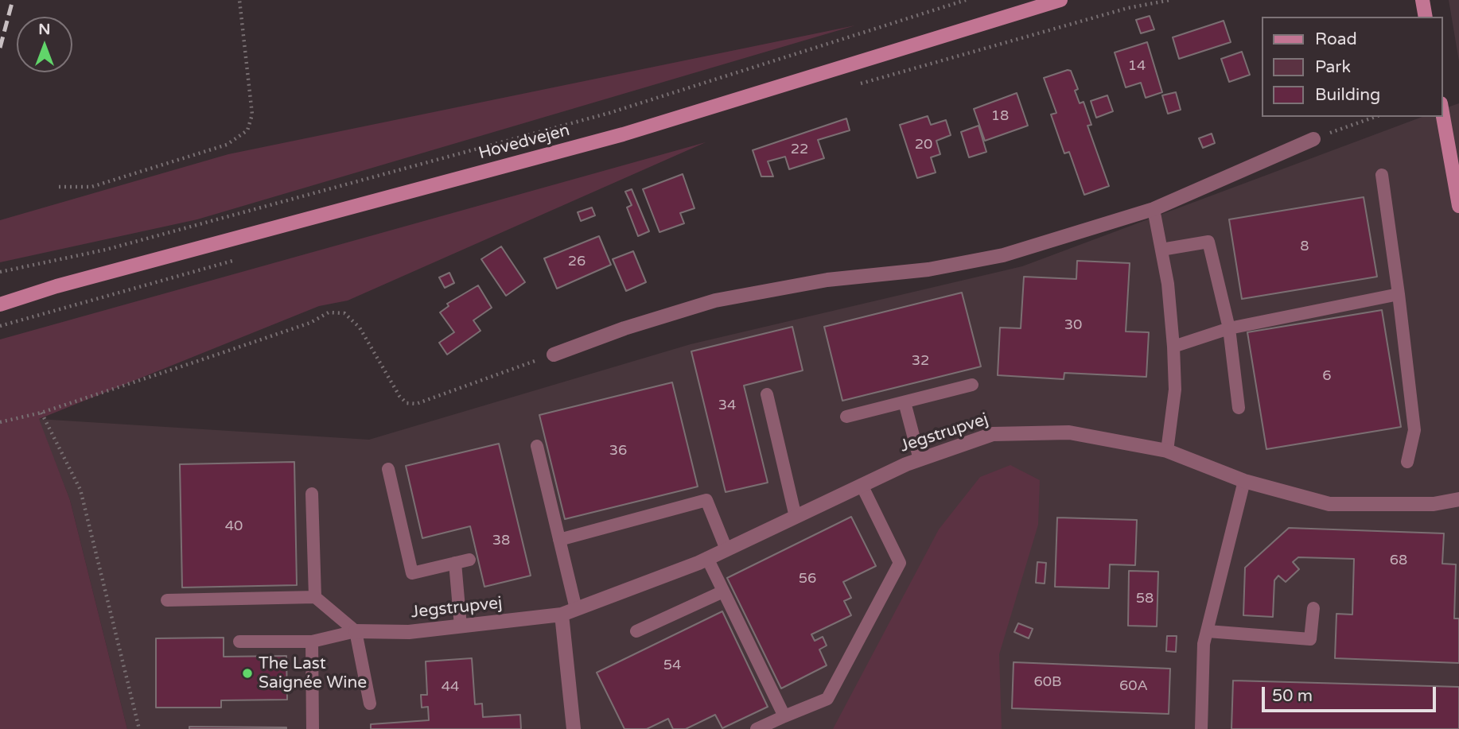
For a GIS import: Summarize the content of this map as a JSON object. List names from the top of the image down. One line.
{"streets":{"main road":["Hovedvejen"],"street":["Jegstrupvej"]},"places":["The Last Saignée Wine"],"house_numbers":["14","18","20","22","8","26","30","32","6","34","36","40","38","68","56","58","54","60B","60A","44"],"legend":["Road","Park","Building"],"scale_bar":"50 m","north":"top"}
